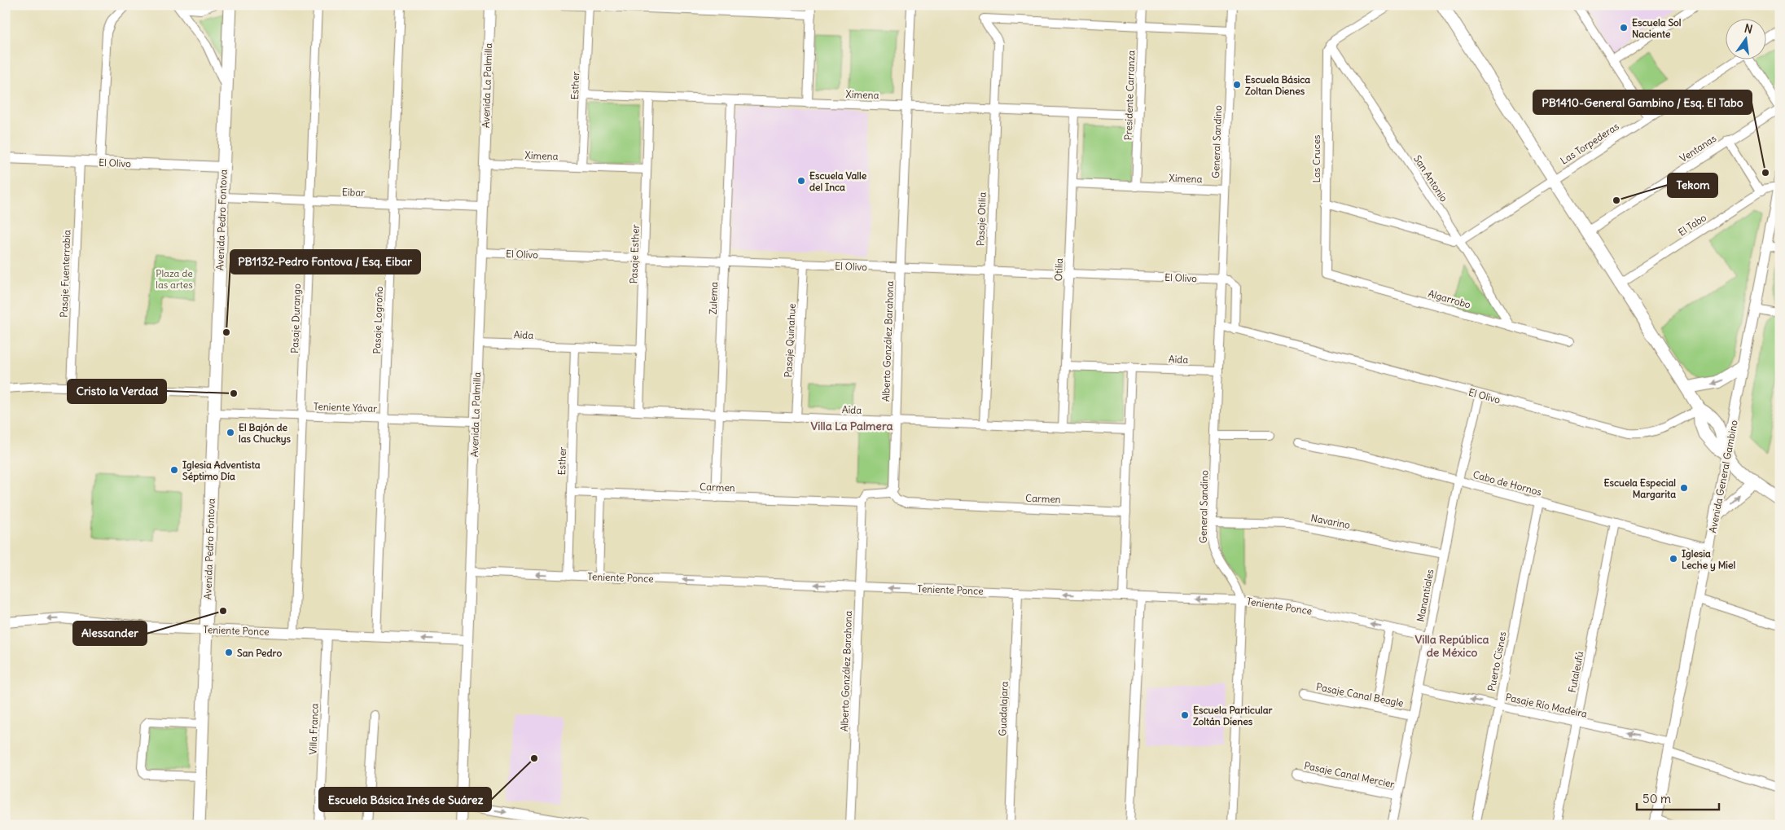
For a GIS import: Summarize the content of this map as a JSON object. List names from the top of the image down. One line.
{"streets":{"main road":["Avenida Pedro Fontova"],"street":["Avenida La Palmilla","Esther","Ximena","Presidente Carranza","General Sandino","Las Torpederas","Ventanas","Las Cruces","El Olivo","San Antonio","Eibar","Pasaje Otilia","El Tabo","Pasaje Esther","Otilia","Pasaje Fuenterrabia","Zulema","Algarrobo","Pasaje Durango","Pasaje Logroño","Aida","Pasaje Quinahue","Alberto González Barahona","Teniente Yávar","Avenida General Gambino","Cabo de Hornos","Carmen","Navarino","Teniente Ponce","Manantiales","Puerto Cisnes","Futaleufú","Pasaje Canal Beagle","Pasaje Río Madeira","Guadalajara","Villa Franca","Pasaje Canal Mercier"]},"crossings":[["Avenida La Palmilla","Ximena"],["Avenida La Palmilla","El Olivo"],["Avenida La Palmilla","Eibar"],["Avenida La Palmilla","Aida"],["Avenida La Palmilla","Teniente Yávar"],["Avenida La Palmilla","Teniente Ponce"],["Esther","Ximena"],["Esther","Aida"],["Esther","Carmen"],["Esther","Teniente Ponce"],["Ximena","Presidente Carranza"],["Ximena","General Sandino"],["Ximena","Pasaje Otilia"],["Ximena","Pasaje Esther"],["Ximena","Otilia"],["Ximena","Zulema"],["Ximena","Alberto González Barahona"],["Presidente Carranza","Pasaje Otilia"],["General Sandino","El Olivo"],["General Sandino","Aida"],["General Sandino","Navarino"],["General Sandino","Teniente Ponce"],["Las Torpederas","San Antonio"],["Las Cruces","San Antonio"],["Las Cruces","Algarrobo"],["El Olivo","Pasaje Otilia"],["El Olivo","Avenida Pedro Fontova"],["El Olivo","Pasaje Esther"],["El Olivo","Otilia"],["El Olivo","Pasaje Fuenterrabia"],["El Olivo","Zulema"],["El Olivo","Pasaje Quinahue"],["El Olivo","Alberto González Barahona"],["El Olivo","Manantiales"],["San Antonio","Algarrobo"],["Eibar","Avenida Pedro Fontova"],["Eibar","Pasaje Durango"],["Eibar","Pasaje Logroño"],["Pasaje Otilia","Aida"],["Avenida Pedro Fontova","Teniente Yávar"],["Avenida Pedro Fontova","Teniente Ponce"],["El Tabo","Avenida General Gambino"],["Pasaje Esther","Aida"],["Otilia","Aida"],["Zulema","Aida"],["Zulema","Carmen"],["Pasaje Durango","Teniente Yávar"],["Pasaje Durango","Teniente Ponce"],["Pasaje Logroño","Teniente Yávar"],["Pasaje Logroño","Teniente Ponce"],["Aida","Pasaje Quinahue"],["Aida","Alberto González Barahona"],["Alberto González Barahona","Carmen"],["Alberto González Barahona","Teniente Ponce"],["Avenida General Gambino","Cabo de Hornos"],["Avenida General Gambino","Pasaje Río Madeira"],["Cabo de Hornos","Manantiales"],["Cabo de Hornos","Puerto Cisnes"],["Cabo de Hornos","Futaleufú"],["Navarino","Manantiales"],["Teniente Ponce","Manantiales"],["Teniente Ponce","Guadalajara"],["Teniente Ponce","Villa Franca"],["Manantiales","Pasaje Canal Beagle"],["Manantiales","Pasaje Río Madeira"],["Manantiales","Pasaje Canal Mercier"],["Puerto Cisnes","Pasaje Río Madeira"],["Futaleufú","Pasaje Río Madeira"]],"one_way":["Teniente Ponce","Pasaje Río Madeira"],"districts":["Villa La Palmera","Villa República de México"],"parks":["Plaza de las artes"],"places":["Escuela Sol Naciente","Escuela Básica Zoltan Dienes","PB1410-General Gambino / Esq. El Tabo","Escuela Valle del Inca","Tekom","PB1132-Pedro Fontova / Esq. Eibar","Cristo la Verdad","El Bajón de las Chuckys","Iglesia Adventista Séptimo Día","Escuela Especial Margarita","Iglesia Leche y Miel","Alessander","San Pedro","Escuela Particular Zoltán Dienes","Escuela Básica Inés de Suárez"],"scale_bar":"50 m","north":"top"}
